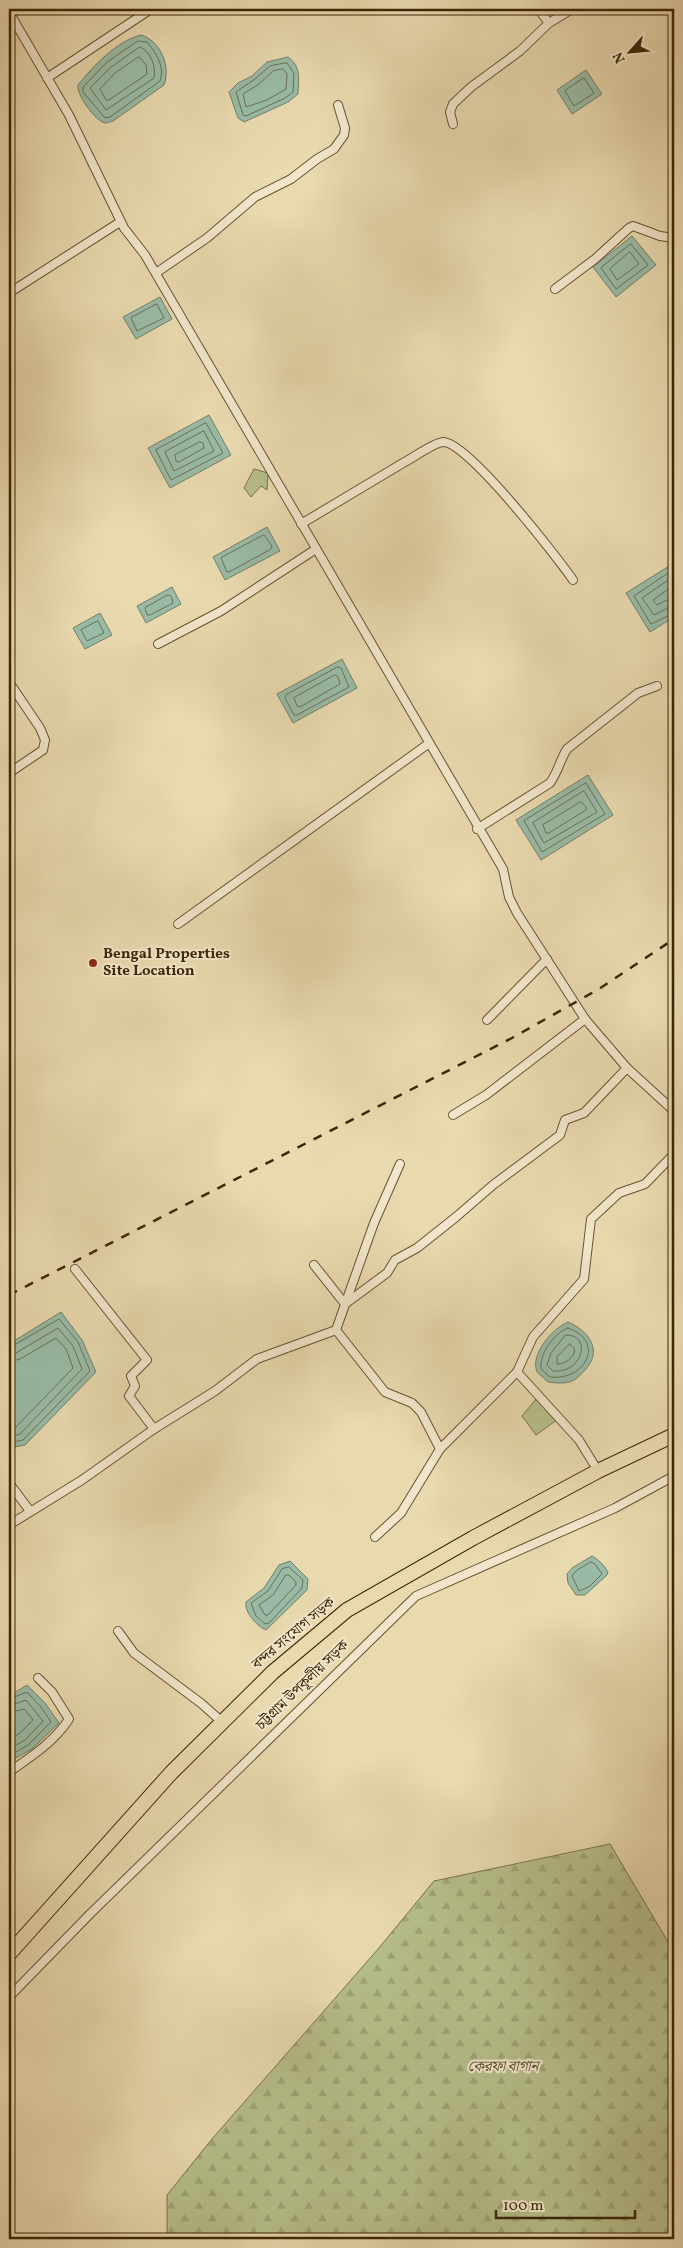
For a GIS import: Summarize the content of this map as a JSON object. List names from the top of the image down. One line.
{"streets":{"highway":["বন্দর সংযোগ সড়ক"],"street":["চট্টগ্রাম উপকূলীয় সড়ক"]},"parks":["কেরফা বাগান"],"places":["Bengal Properties Site Location"],"scale_bar":"100 m","north":"bottom left"}
